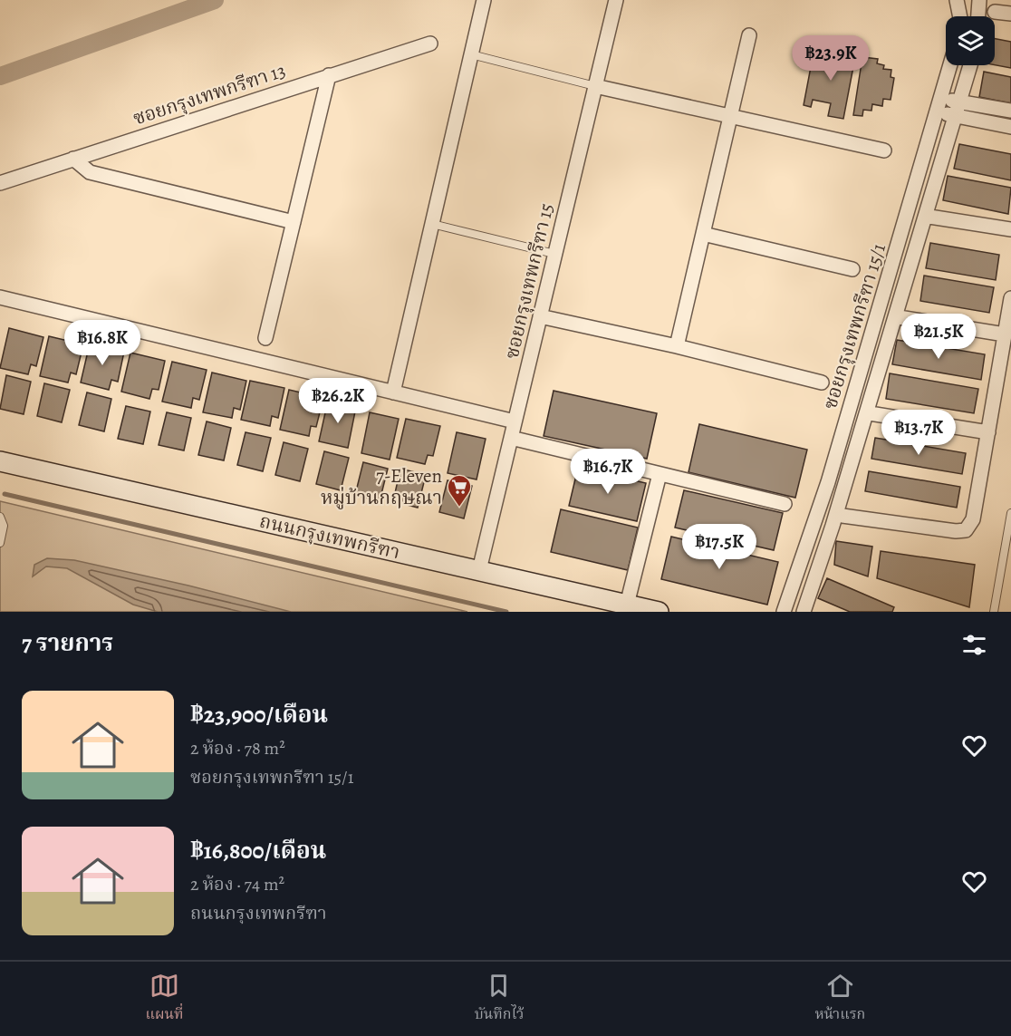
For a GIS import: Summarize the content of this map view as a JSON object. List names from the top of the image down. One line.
{"streets":{"main road":["ถนนกรุงเทพกรีฑา"],"street":["ซอยกรุงเทพกรีฑา 13","ซอยกรุงเทพกรีฑา 15","ซอยกรุงเทพกรีฑา 15/1"]},"crossings":[["ซอยกรุงเทพกรีฑา 15","ถนนกรุงเทพกรีฑา"]],"places":{"supermarket":["7-Eleven หมู่บ้านกฤษณา"]},"page":{"price":["฿23.9K","฿21.5K","฿16.8K","฿26.2K","฿13.7K","฿16.7K","฿17.5K"],"heading":"7 รายการ","list":[{"name":"฿23,900/เดือน","note":"2 ห้อง · 78 m² · ซอยกรุงเทพกรีฑา 15/1"},{"name":"฿16,800/เดือน","note":"2 ห้อง · 74 m² · ถนนกรุงเทพกรีฑา"}],"tabs":["แผนที่","บันทึกไว้","หน้าแรก"]}}
